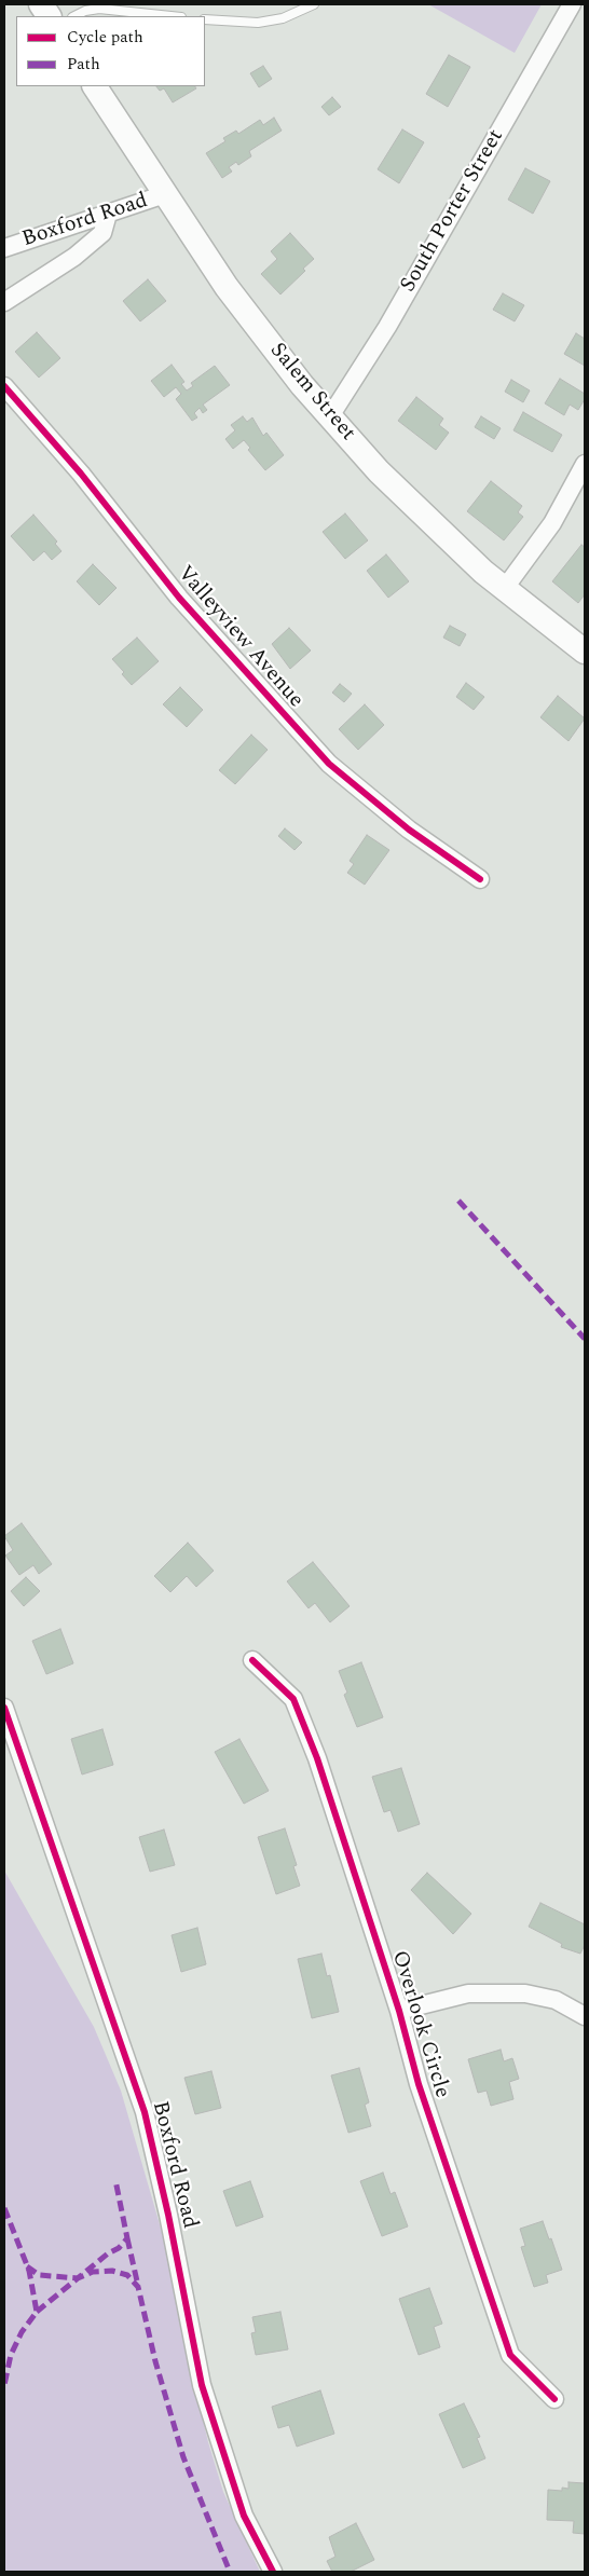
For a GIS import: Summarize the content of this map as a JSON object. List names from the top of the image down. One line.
{"streets":{"main road":["Salem Street"],"street":["South Porter Street","Boxford Road","Valleyview Avenue","Overlook Circle"]},"crossings":[["South Porter Street","Salem Street"],["Boxford Road","Salem Street"]],"legend":["Cycle path","Path"]}
